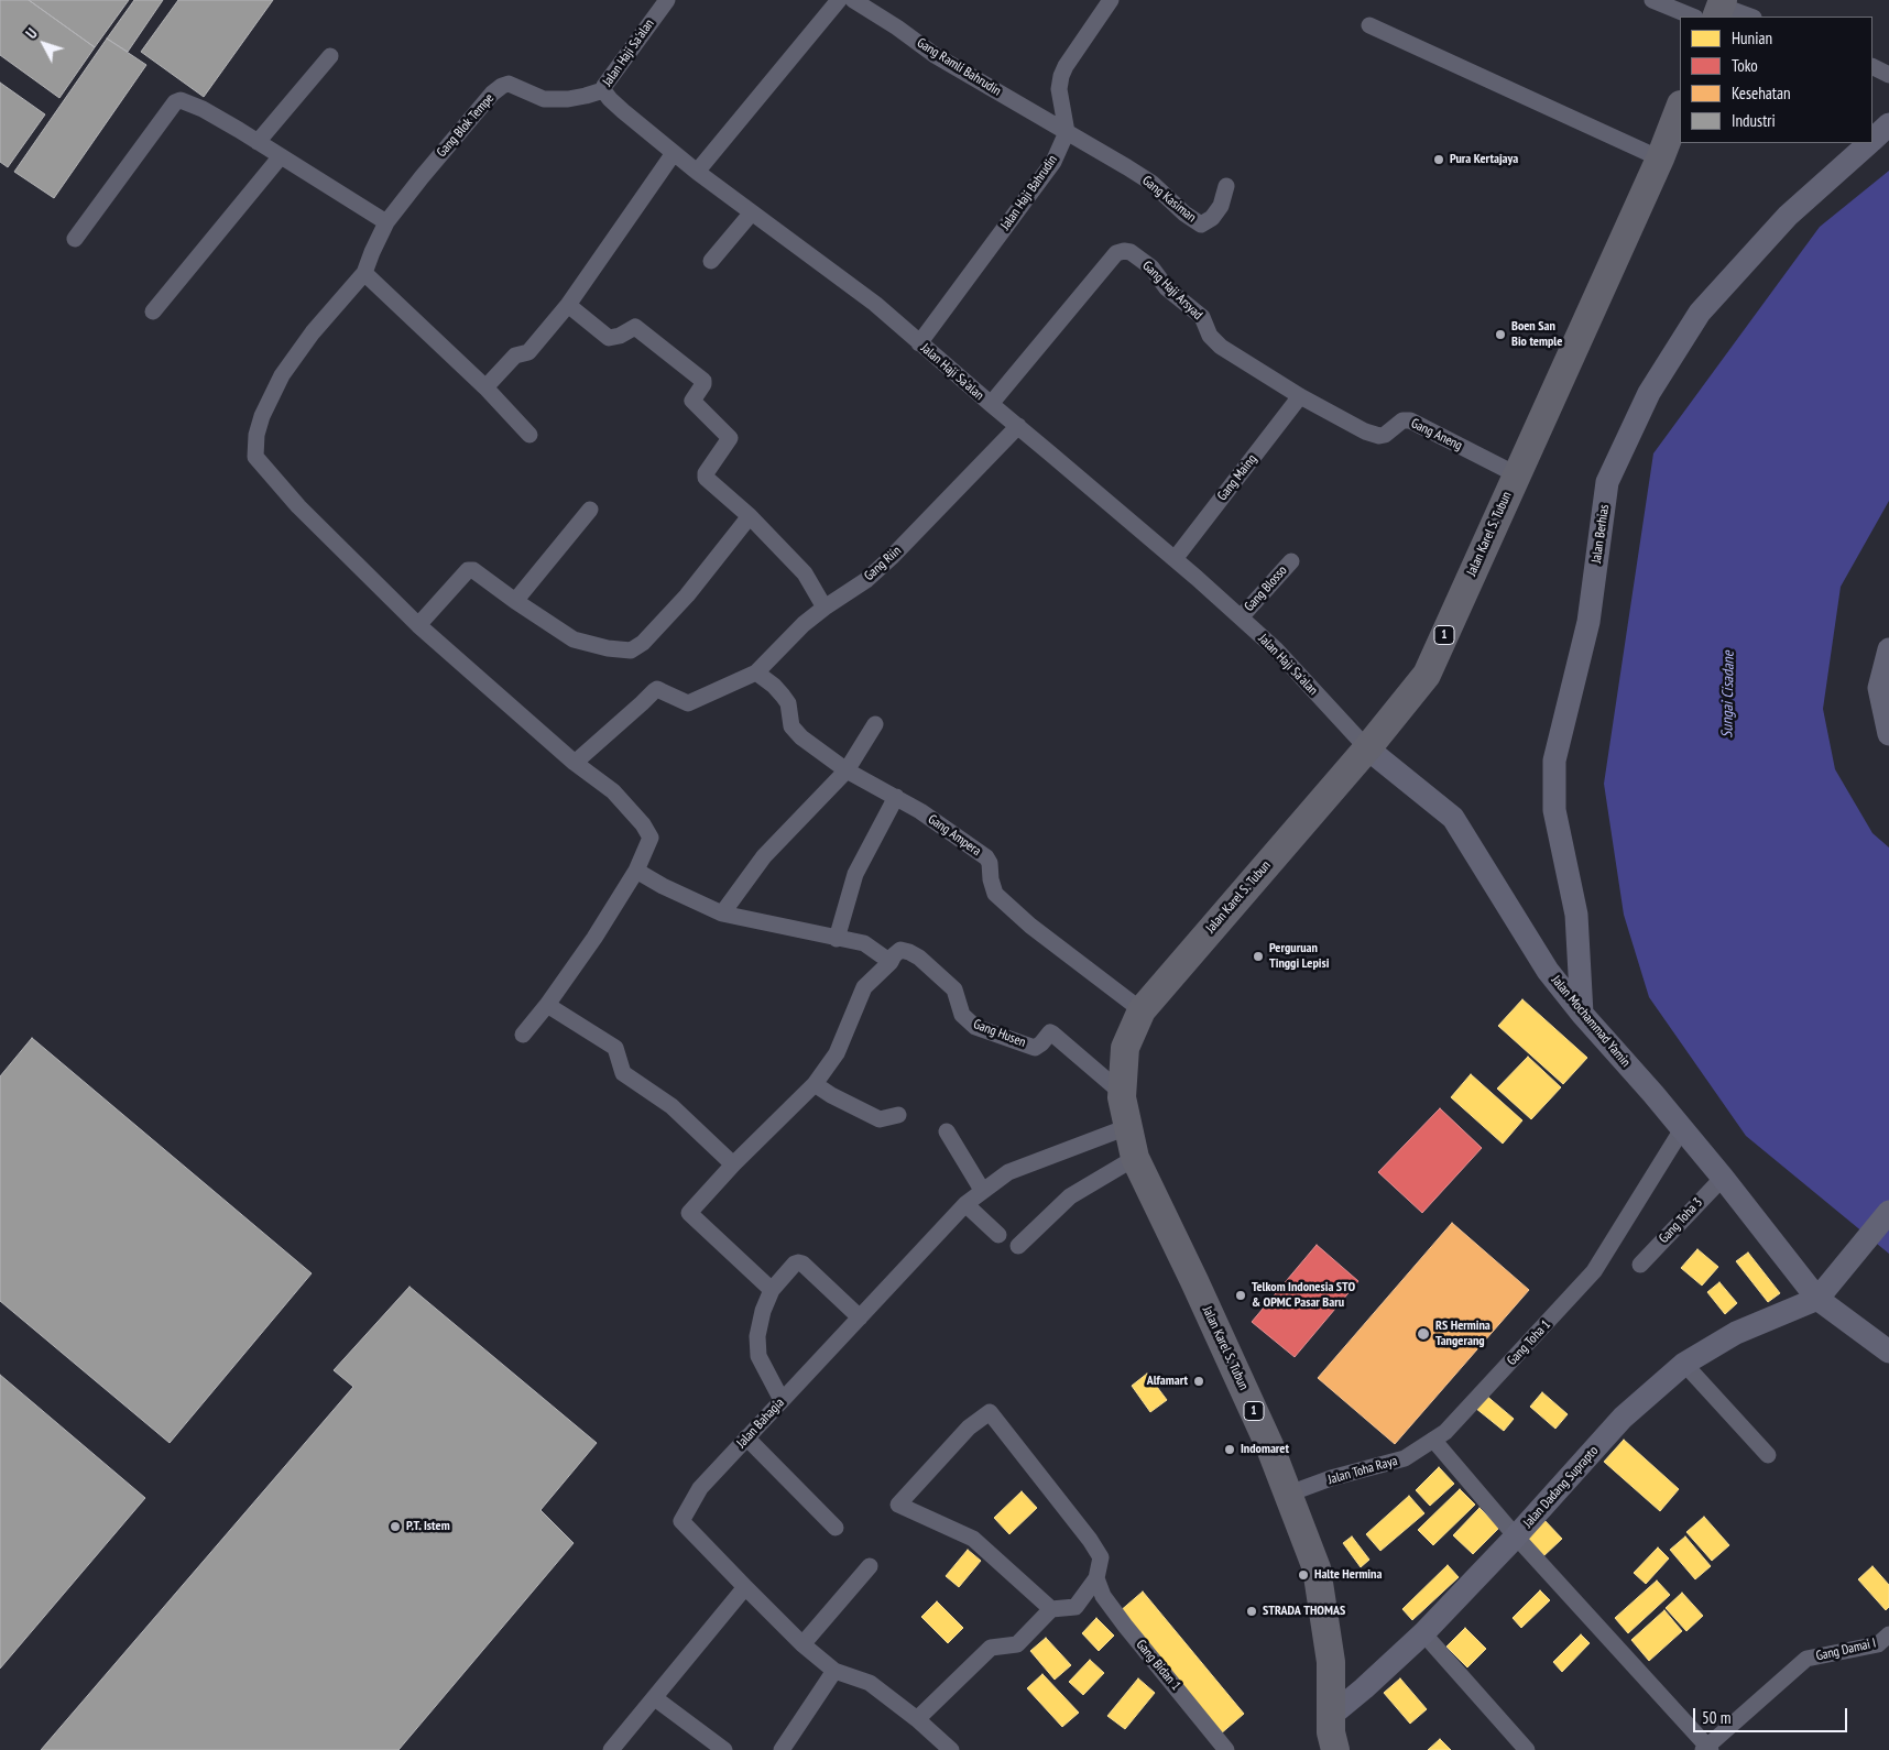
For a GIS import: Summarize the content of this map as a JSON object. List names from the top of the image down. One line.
{"streets":{"highway":["Jalan Karel S. Tubun","1"],"street":["Jalan Haji Sa'alan","Gang Ramli Bahrudin","Gang Blok Tempe","Jalan Haji Bahrudin","Gang Kasiman","Gang Haji Arsyad","Gang Aneng","Gang Maing","Jalan Berhias","Gang Riin","Gang Blosso","Gang Ampera","Jalan Mochammad Yamin","Gang Husen","Gang Toha 3","Gang Toha 1","Jalan Bahagia","Jalan Toha Raya","Jalan Dadang Suprapto","Gang Damai I","Gang Bidan 1"]},"crossings":[["Jalan Haji Sa'alan","Gang Blok Tempe"],["Jalan Haji Sa'alan","Jalan Haji Bahrudin"],["Jalan Haji Sa'alan","Gang Haji Arsyad"],["Jalan Haji Sa'alan","Gang Maing"],["Jalan Haji Sa'alan","Jalan Karel S. Tubun"],["Jalan Haji Sa'alan","Gang Riin"],["Jalan Haji Sa'alan","Gang Blosso"],["Jalan Haji Sa'alan","Jalan Mochammad Yamin"],["Gang Ramli Bahrudin","Jalan Haji Bahrudin"],["Gang Ramli Bahrudin","Gang Kasiman"],["Jalan Haji Bahrudin","Gang Kasiman"],["Gang Haji Arsyad","Gang Aneng"],["Gang Haji Arsyad","Gang Maing"],["Gang Aneng","Gang Maing"],["Gang Aneng","Jalan Karel S. Tubun"],["Jalan Karel S. Tubun","Gang Ampera"],["Jalan Karel S. Tubun","Jalan Mochammad Yamin"],["Jalan Karel S. Tubun","Gang Husen"],["Jalan Karel S. Tubun","Jalan Bahagia"],["Jalan Karel S. Tubun","Jalan Toha Raya"],["Jalan Karel S. Tubun","Jalan Dadang Suprapto"],["Jalan Berhias","Jalan Mochammad Yamin"],["Gang Riin","Gang Ampera"],["Jalan Mochammad Yamin","Gang Toha 3"],["Jalan Mochammad Yamin","Gang Toha 1"],["Jalan Mochammad Yamin","Jalan Dadang Suprapto"],["Gang Toha 1","Jalan Toha Raya"]],"water":["Sungai Cisadane"],"places":["Pura Kertajaya","Boen San Bio temple","Perguruan Tinggi Lepisi","Telkom Indonesia STO & OPMC Pasar Baru","RS Hermina Tangerang","Alfamart","Indomaret","P.T. Istem","Halte Hermina","STRADA THOMAS"],"legend":["Hunian","Toko","Kesehatan","Industri"],"scale_bar":"50 m","north":"top left"}
